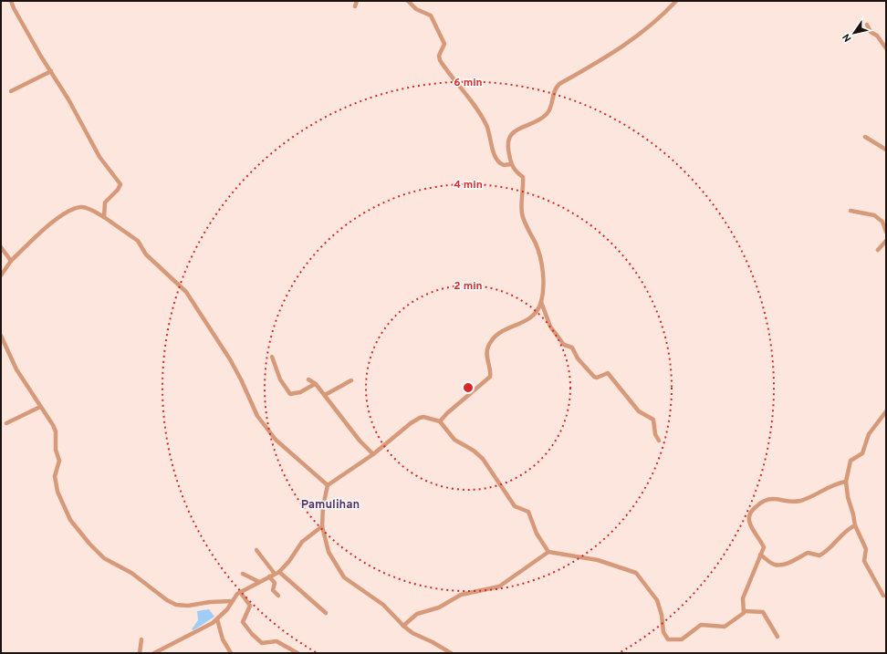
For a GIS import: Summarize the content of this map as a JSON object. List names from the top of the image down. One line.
{"districts":["Pamulihan"],"north":"bottom left","rings":["6 min","4 min","2 min"]}
